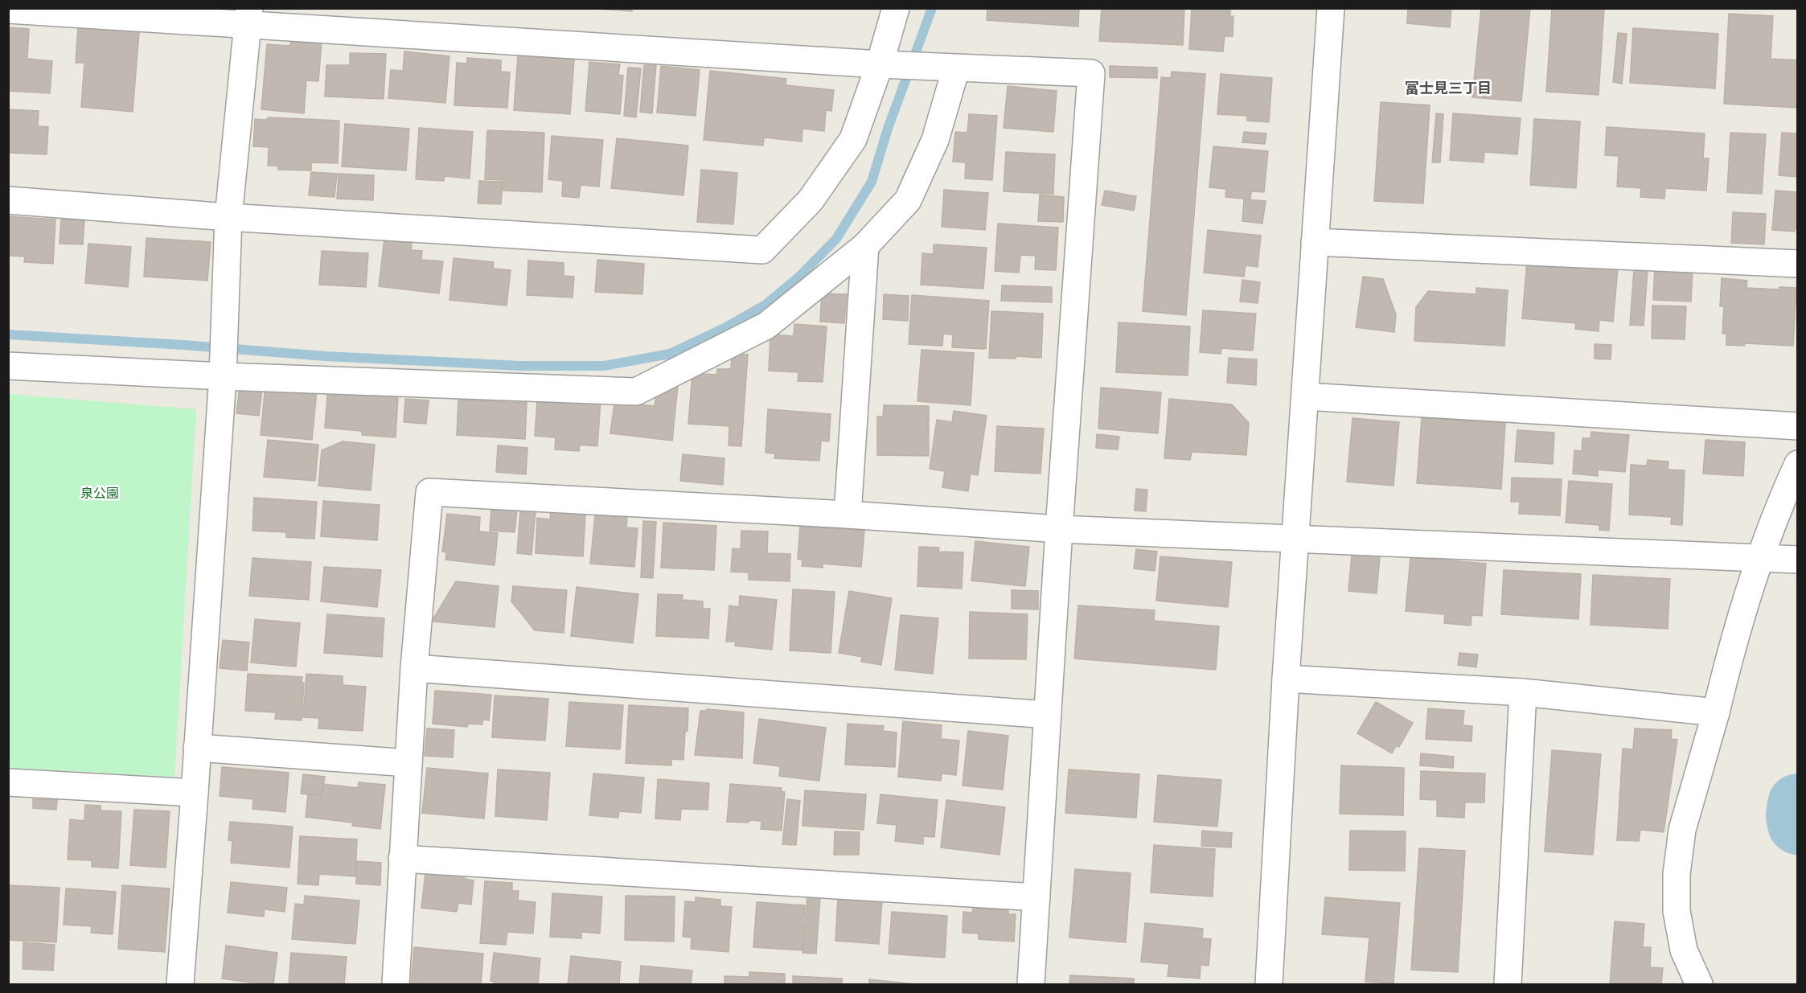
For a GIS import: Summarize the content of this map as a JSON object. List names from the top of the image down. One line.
{"districts":["富士見三丁目"],"parks":["泉公園"]}
